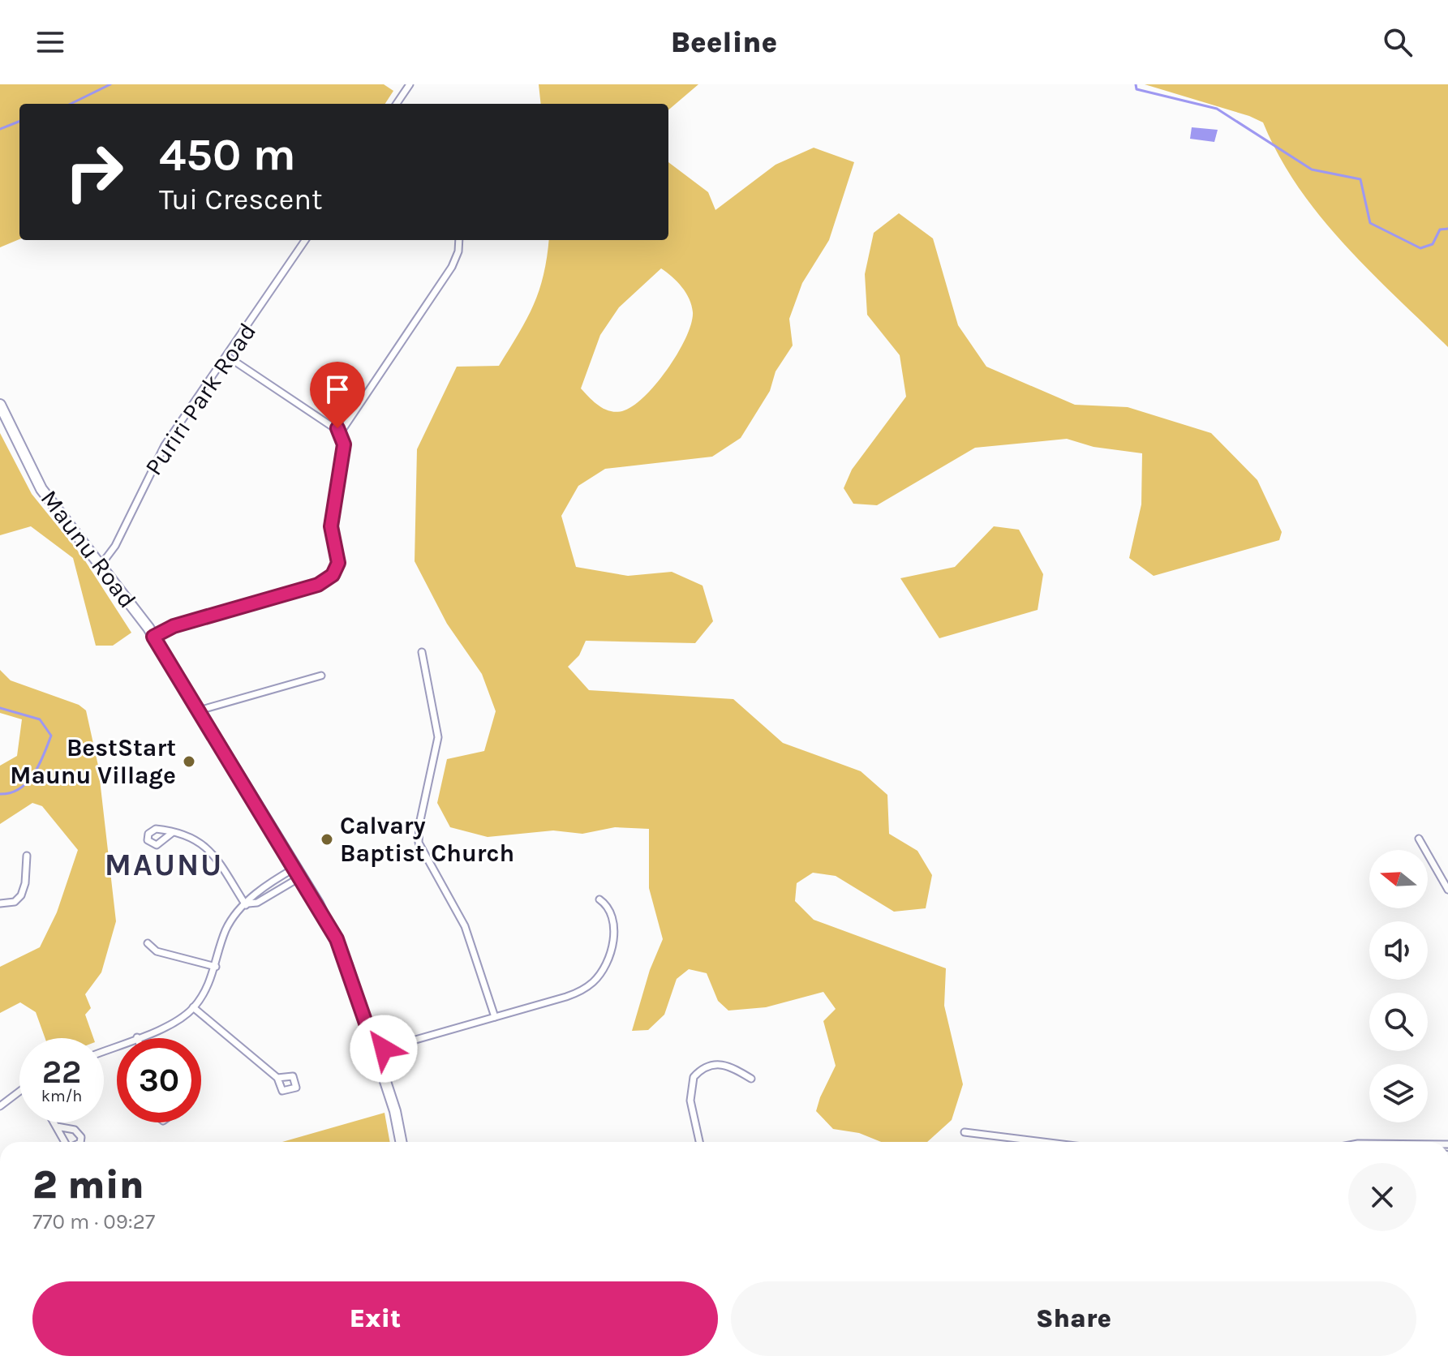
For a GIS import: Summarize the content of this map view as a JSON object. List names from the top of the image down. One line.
{"streets":{"main road":["Maunu Road"],"street":["Puriri Park Road"]},"crossings":[["Puriri Park Road","Maunu Road"]],"districts":["MAUNU"],"places":["BestStart Maunu Village","Calvary Baptist Church"],"north":"left","page":{"header":"Beeline","turn":["450 m","Tui Crescent"],"speed":"22 km/h","limit":"30","heading":["2 min","770 m · 09:27"],"buttons":["Exit","Share"]}}
